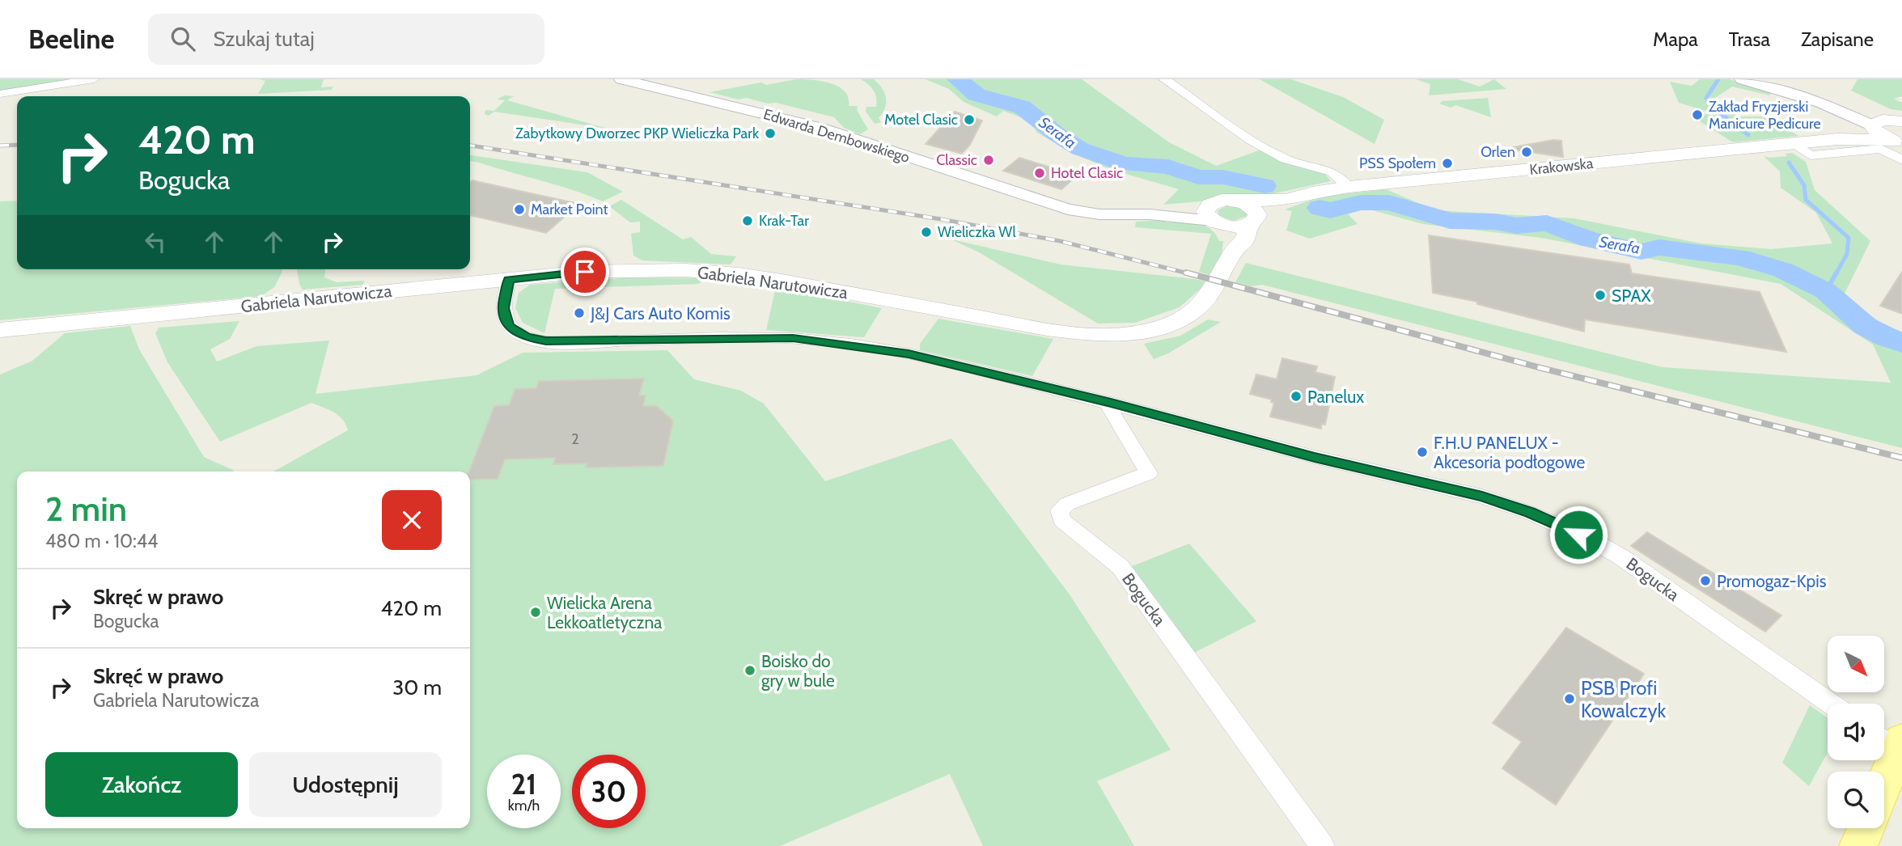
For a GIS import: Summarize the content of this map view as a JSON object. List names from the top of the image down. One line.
{"streets":{"main road":["Krakowska","Gabriela Narutowicza"],"street":["Edwarda Dembowskiego","Bogucka"]},"crossings":[["Edwarda Dembowskiego","Krakowska"],["Gabriela Narutowicza","Bogucka"]],"water":["Serafa"],"places":["Zakład Fryzjerski Manicure Pedicure","Motel Clasic","Zabytkowy Dworzec PKP Wieliczka Park","Orlen","Classic","PSS Społem","Hotel Clasic","Market Point","Krak-Tar","Wieliczka Wl","SPAX","J&J Cars Auto Komis","Panelux","F.H.U PANELUX - Akcesoria podłogowe","Promogaz-Kpis","Wielicka Arena Lekkoatletyczna","Boisko do gry w bule","PSB Profi Kowalczyk"],"house_numbers":["2"],"north":"bottom right","page":{"header":"Beeline","search":"Szukaj tutaj","nav":["Mapa","Trasa","Zapisane"],"turn":["420 m","Bogucka"],"heading":["2 min","480 m · 10:44"],"list":[{"name":"Skręć w prawo","note":"Bogucka","value":"420 m"},{"name":"Skręć w prawo","note":"Gabriela Narutowicza","value":"30 m"}],"buttons":["Zakończ","Udostępnij"],"speed":"21 km/h","limit":"30"}}
